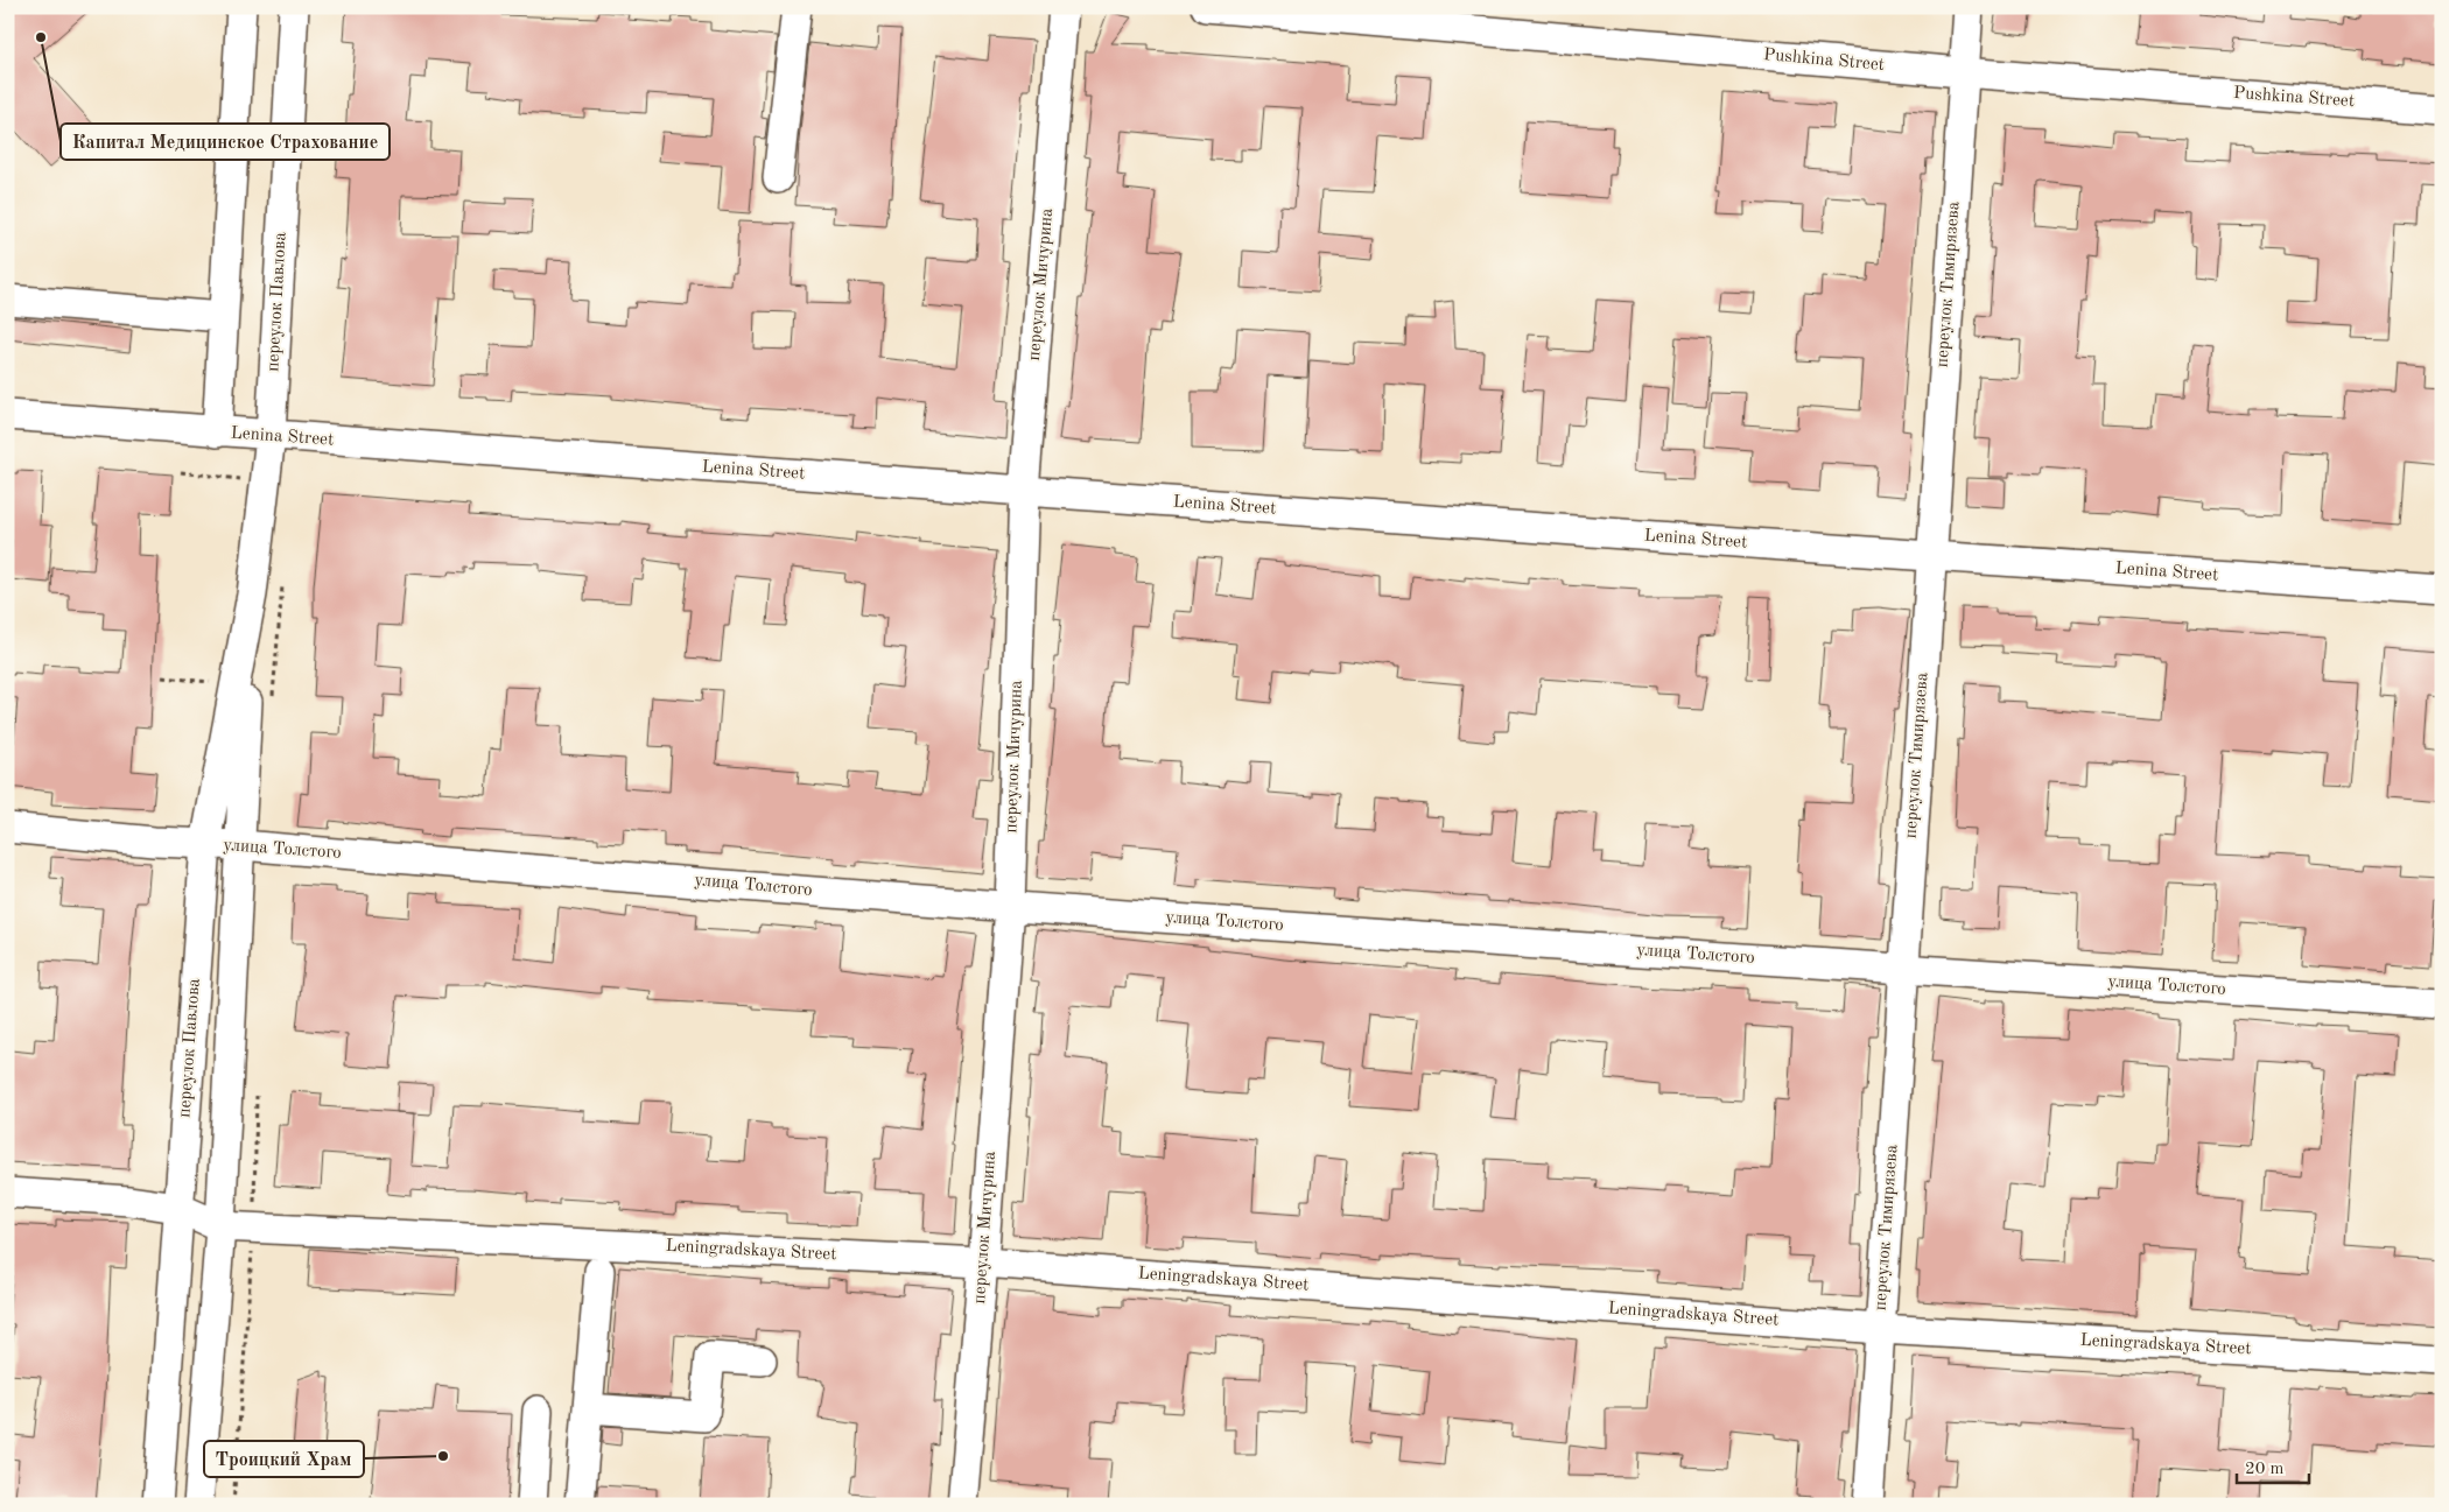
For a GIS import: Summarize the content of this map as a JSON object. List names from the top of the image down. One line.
{"streets":{"street":["Pushkina Street","переулок Мичурина","переулок Тимирязева","переулок Павлова","Lenina Street","улица Толстого","Leningradskaya Street"]},"crossings":[["Pushkina Street","переулок Тимирязева"],["переулок Мичурина","Lenina Street"],["переулок Мичурина","улица Толстого"],["переулок Мичурина","Leningradskaya Street"],["переулок Тимирязева","Lenina Street"],["переулок Тимирязева","улица Толстого"],["переулок Тимирязева","Leningradskaya Street"],["переулок Павлова","Lenina Street"],["переулок Павлова","улица Толстого"],["переулок Павлова","Leningradskaya Street"]],"places":["Капитал Медицинское Страхование","Троицкий Храм"],"scale_bar":"20 m"}
